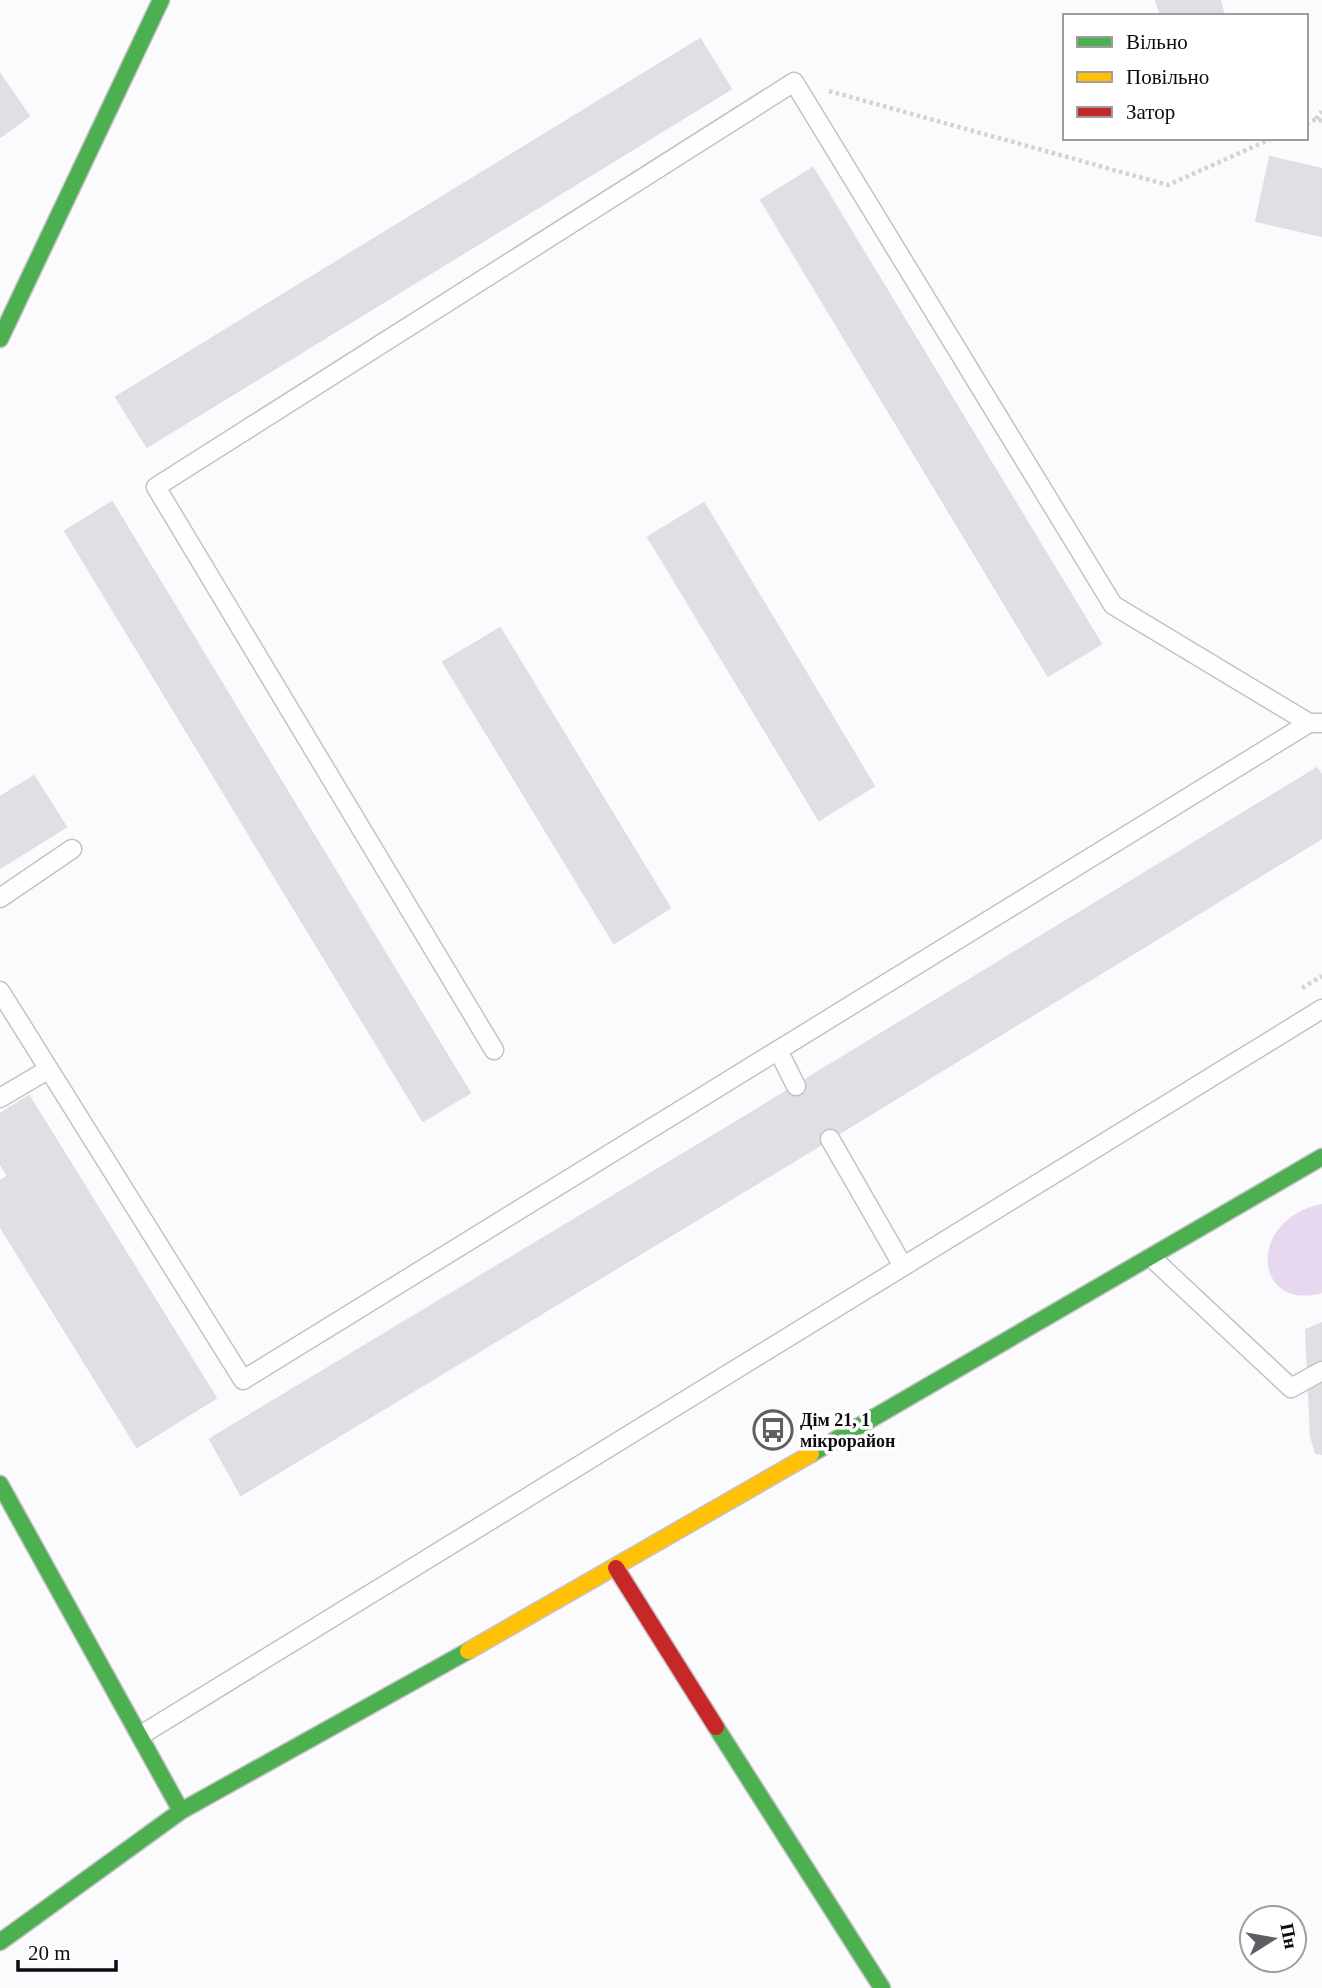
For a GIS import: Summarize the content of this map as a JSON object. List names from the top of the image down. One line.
{"places":{"bus stop":["Дім 21, 1 мікрорайон"]},"legend":["Вільно","Повільно","Затор"],"scale_bar":"20 m","north":"right"}
